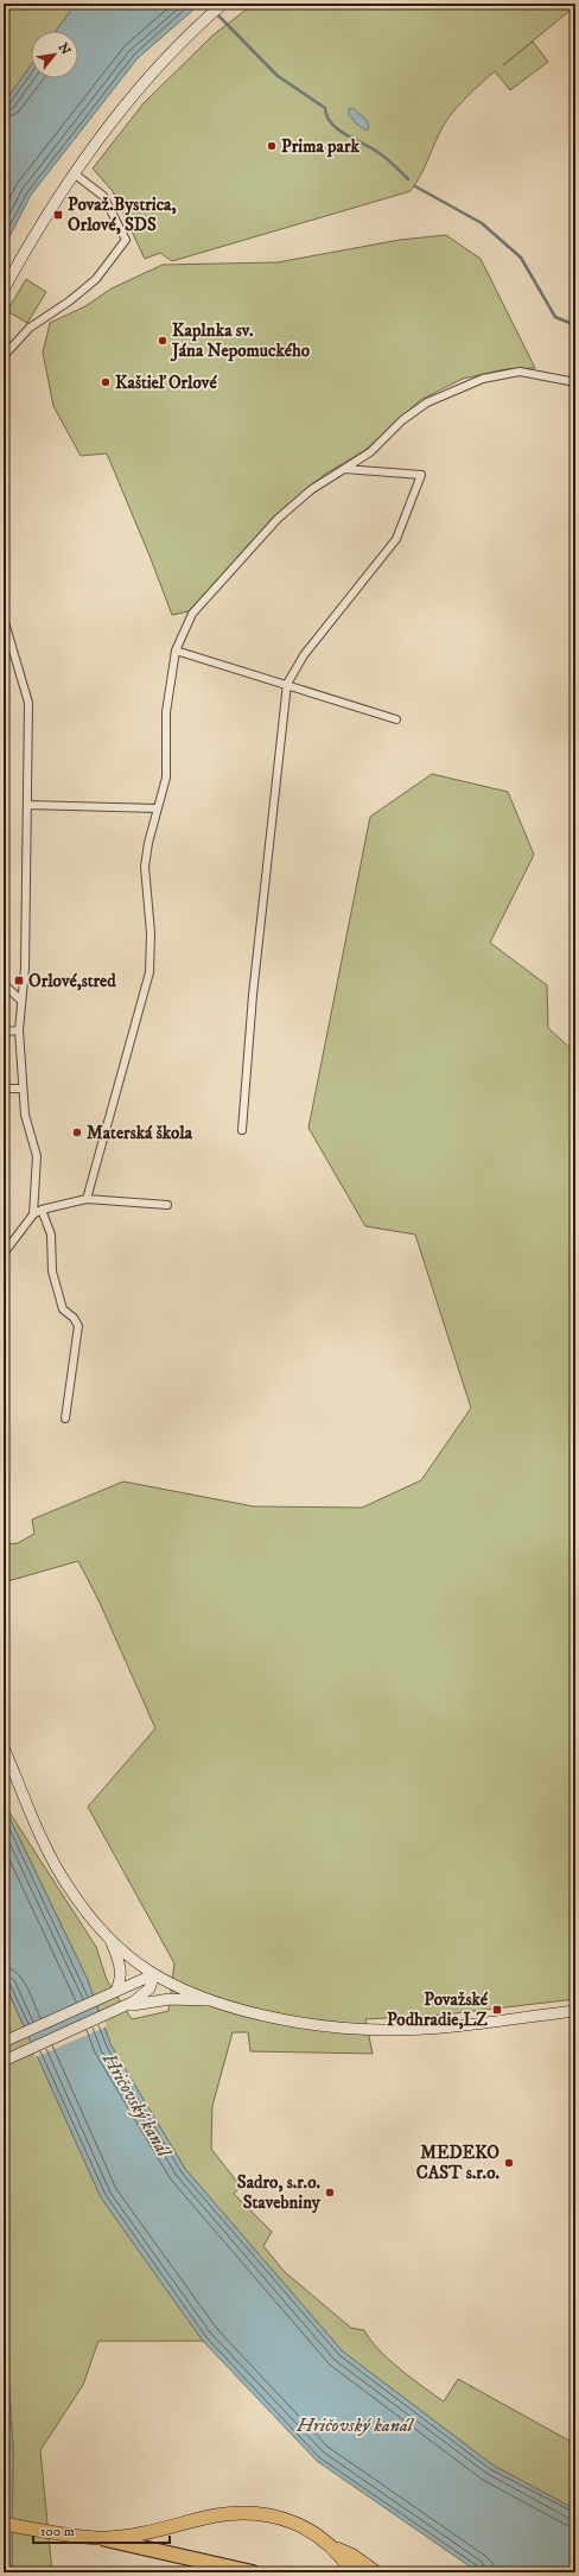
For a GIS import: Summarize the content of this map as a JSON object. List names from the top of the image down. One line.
{"water":["Hričovský kanál"],"places":{"other":["Prima park","Kaplnka sv. Jána Nepomuckého","Kaštieľ Orlové","Materská škola","MEDEKO CAST s.r.o.","Sadro, s.r.o. Stavebniny"],"transit":["Považ.Bystrica, Orlové, SDS","Orlové,stred","Považské Podhradie,LZ"]},"scale_bar":"100 m","north":"top right"}
